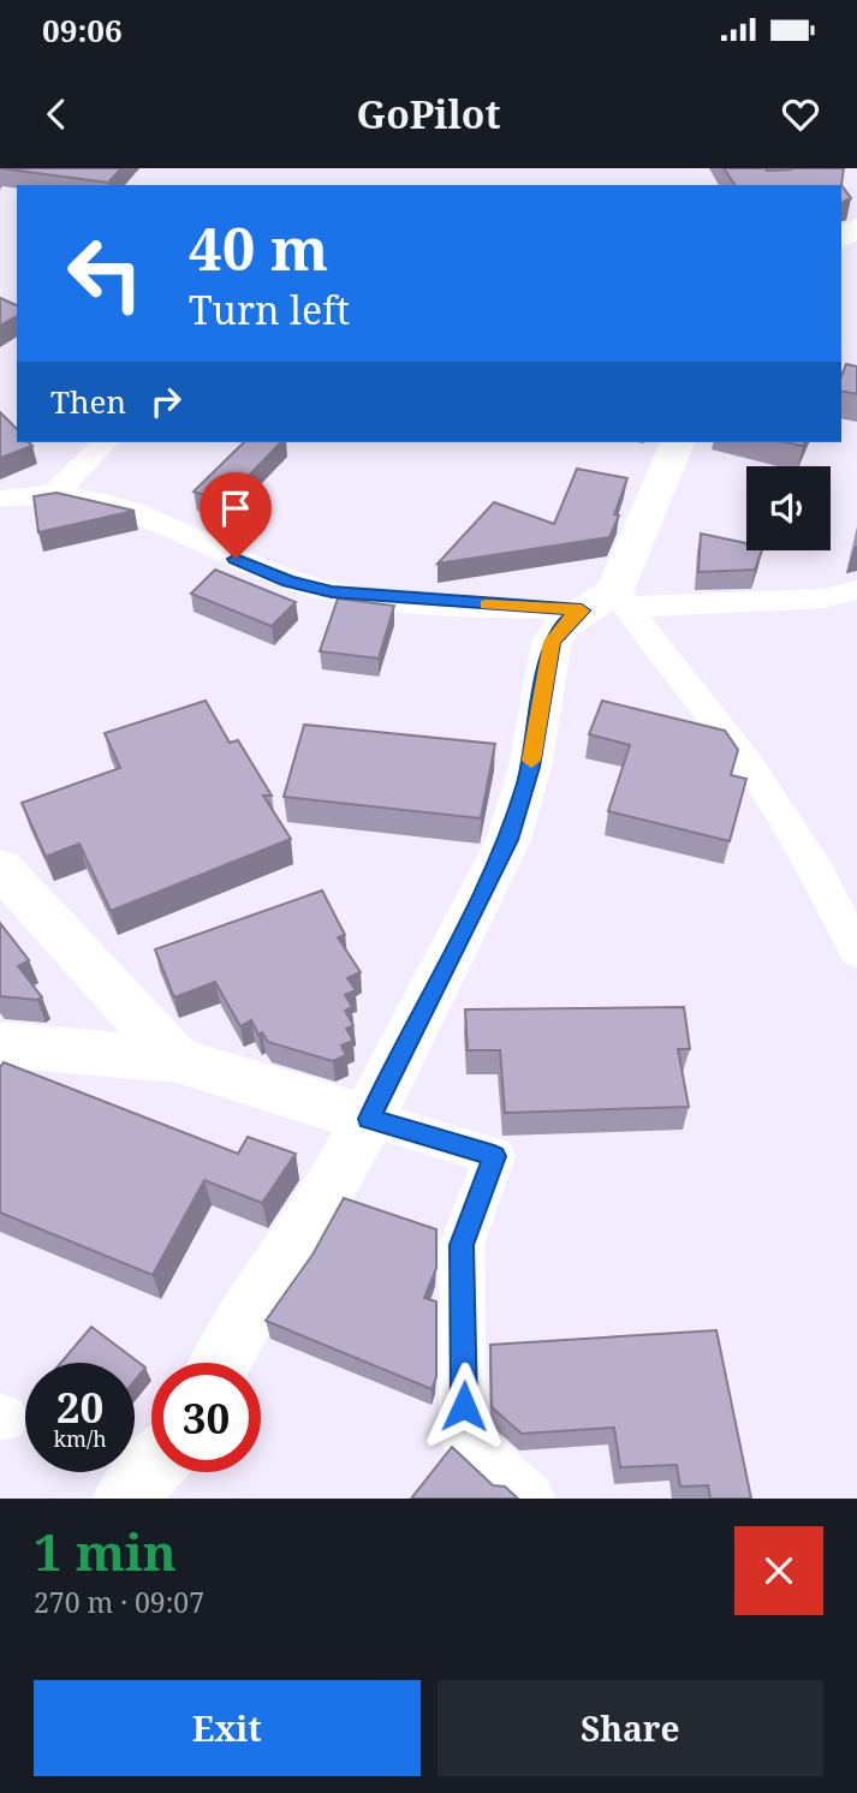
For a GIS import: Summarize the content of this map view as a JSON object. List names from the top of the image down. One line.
{"page":{"status":"09:06","header":"GoPilot","turn":["40 m","Turn left"],"then":"Then","speed":"20 km/h","limit":"30","heading":["1 min","270 m · 09:07"],"buttons":["Exit","Share"]}}
